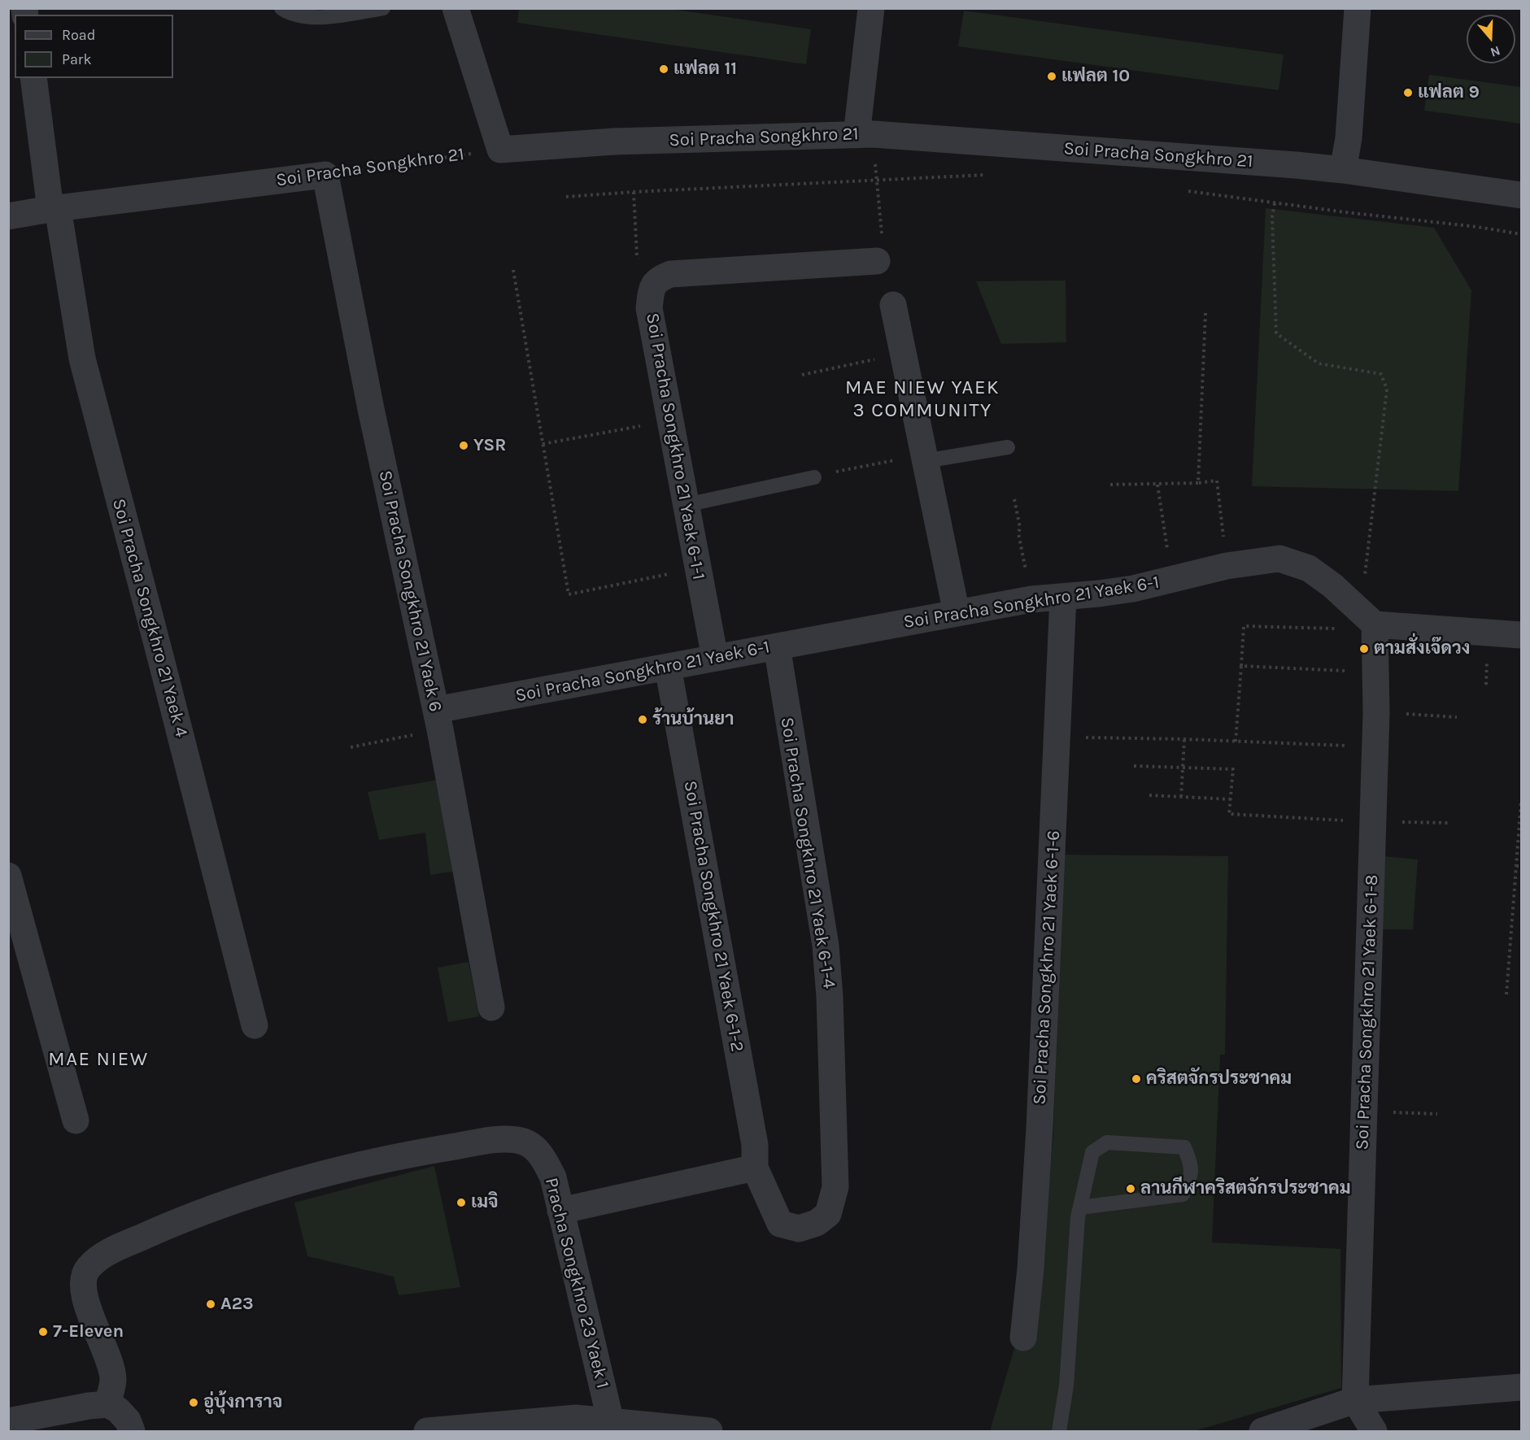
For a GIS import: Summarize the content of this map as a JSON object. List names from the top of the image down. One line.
{"streets":{"street":["Soi Pracha Songkhro 21","Soi Pracha Songkhro 21 Yaek 6-1-1","Soi Pracha Songkhro 21 Yaek 6","Soi Pracha Songkhro 21 Yaek 6-1","Soi Pracha Songkhro 21 Yaek 4","Soi Pracha Songkhro 21 Yaek 6-1-4","Soi Pracha Songkhro 21 Yaek 6-1-2","Soi Pracha Songkhro 21 Yaek 6-1-6","Soi Pracha Songkhro 21 Yaek 6-1-8","Pracha Songkhro 23 Yaek 1"]},"crossings":[["Soi Pracha Songkhro 21","Soi Pracha Songkhro 21 Yaek 6"],["Soi Pracha Songkhro 21","Soi Pracha Songkhro 21 Yaek 4"],["Soi Pracha Songkhro 21 Yaek 6-1-1","Soi Pracha Songkhro 21 Yaek 6-1"],["Soi Pracha Songkhro 21 Yaek 6","Soi Pracha Songkhro 21 Yaek 6-1"],["Soi Pracha Songkhro 21 Yaek 6-1","Soi Pracha Songkhro 21 Yaek 6-1-4"],["Soi Pracha Songkhro 21 Yaek 6-1","Soi Pracha Songkhro 21 Yaek 6-1-2"],["Soi Pracha Songkhro 21 Yaek 6-1","Soi Pracha Songkhro 21 Yaek 6-1-6"],["Soi Pracha Songkhro 21 Yaek 6-1","Soi Pracha Songkhro 21 Yaek 6-1-8"],["Soi Pracha Songkhro 21 Yaek 6-1-4","Soi Pracha Songkhro 21 Yaek 6-1-2"]],"districts":["MAE NIEW YAEK 3 COMMUNITY","MAE NIEW"],"places":["แฟลต 11","แฟลต 10","แฟลต 9","YSR","ตามสั่งเจ๊ดวง","ร้านบ้านยา","คริสตจักรประชาคม","ลานกีฬาคริสตจักรประชาคม","เมจิ","A23","7-Eleven","อู่บุ้งการาจ"],"legend":["Road","Park"],"north":"bottom"}
